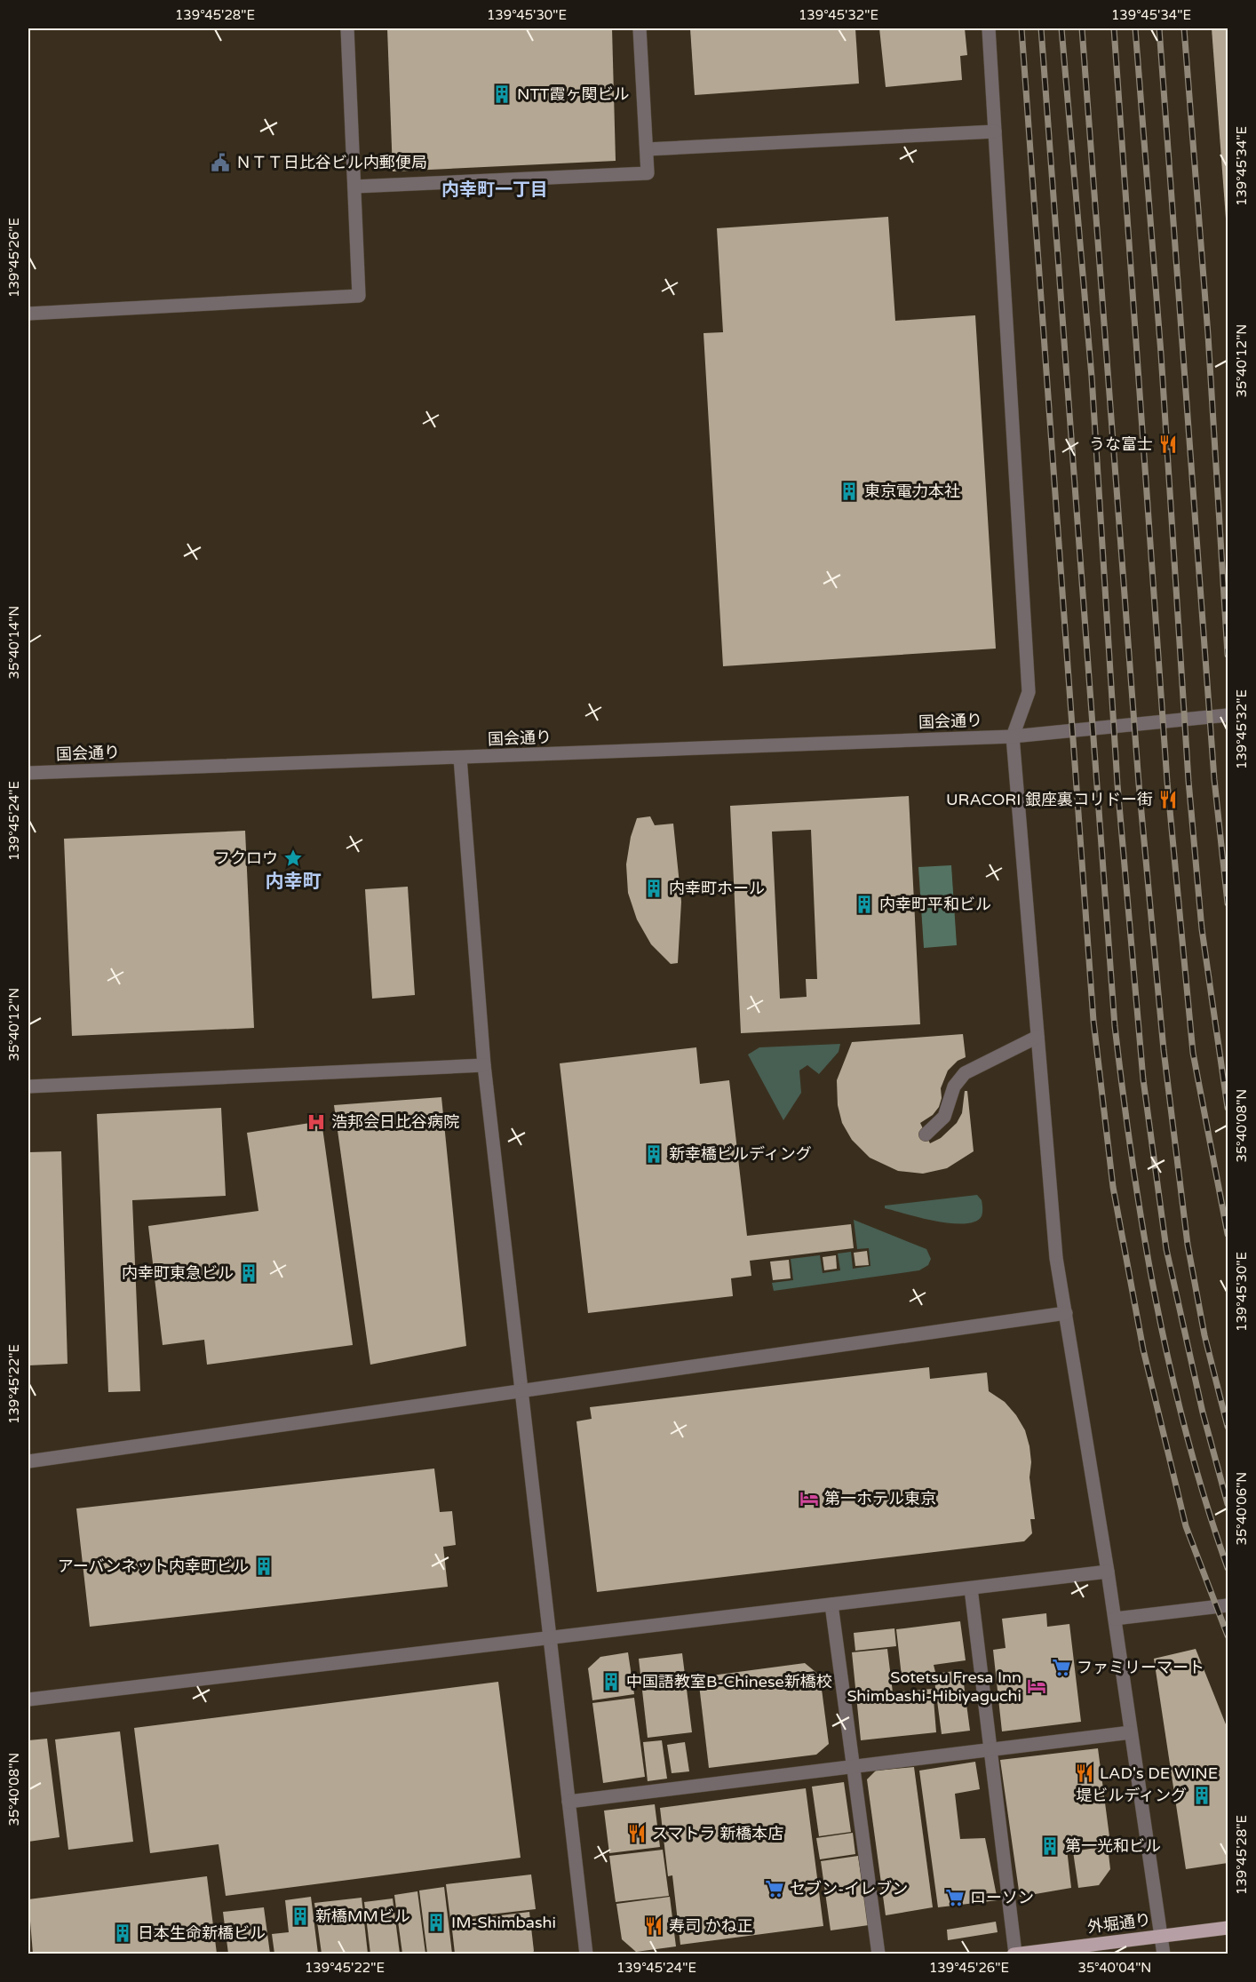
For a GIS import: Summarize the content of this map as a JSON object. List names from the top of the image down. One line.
{"streets":{"main road":["外堀通り"],"street":["国会通り"]},"districts":["内幸町一丁目","内幸町"],"places":{"building":["NTT霞ヶ関ビル","東京電力本社","内幸町ホール","内幸町平和ビル","新幸橋ビルディング","内幸町東急ビル","アーバンネット内幸町ビル","中国語教室B-Chinese新橋校","堤ビルディング","第一光和ビル","新橋MMビル","IM-Shimbashi","日本生命新橋ビル"],"public building":["ＮＴＴ日比谷ビル内郵便局"],"restaurant":["うな富士","URACORI 銀座裏コリドー街","LAD's DE WINE","スマトラ 新橋本店","寿司 かね正"],"place":["フクロウ"],"hospital":["浩邦会日比谷病院"],"hotel":["第一ホテル東京","Sotetsu Fresa Inn Shimbashi-Hibiyaguchi"],"supermarket":["ファミリーマート","セブン-イレブン","ローソン"]},"coordinates":["139°45'28\"E","139°45'30\"E","139°45'32\"E","139°45'34\"E","139°45'26\"E","35°40'12\"N","35°40'14\"N","139°45'24\"E","35°40'08\"N","139°45'22\"E","35°40'06\"N","35°40'04\"N"]}
